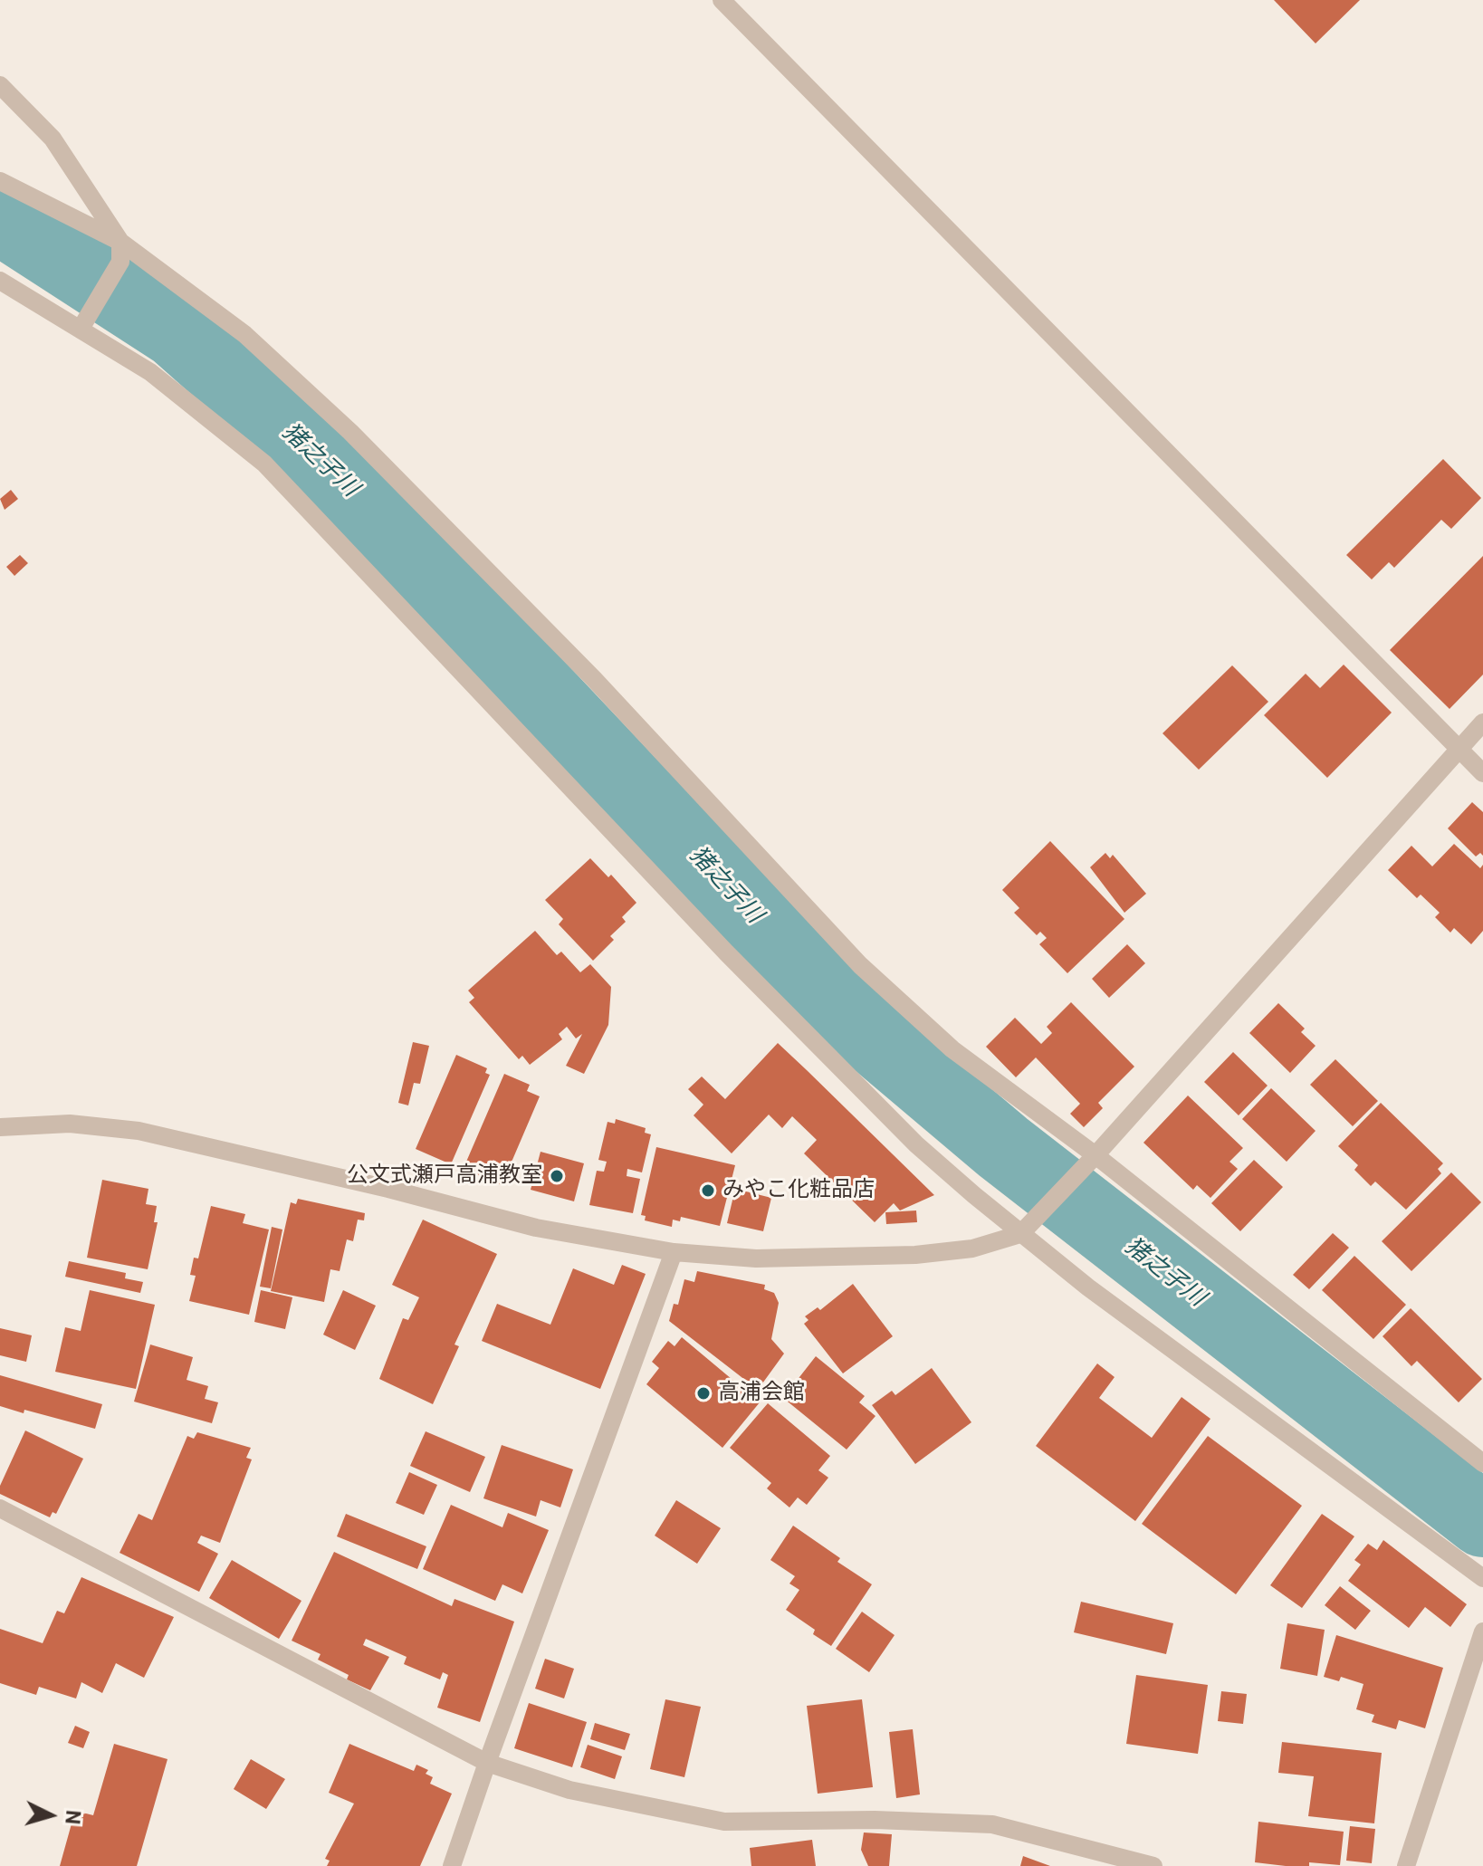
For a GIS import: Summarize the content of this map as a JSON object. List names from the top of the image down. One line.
{"water":["猪之子川"],"places":["公文式瀬戸高浦教室","みやこ化粧品店","高浦会館"],"north":"right"}
